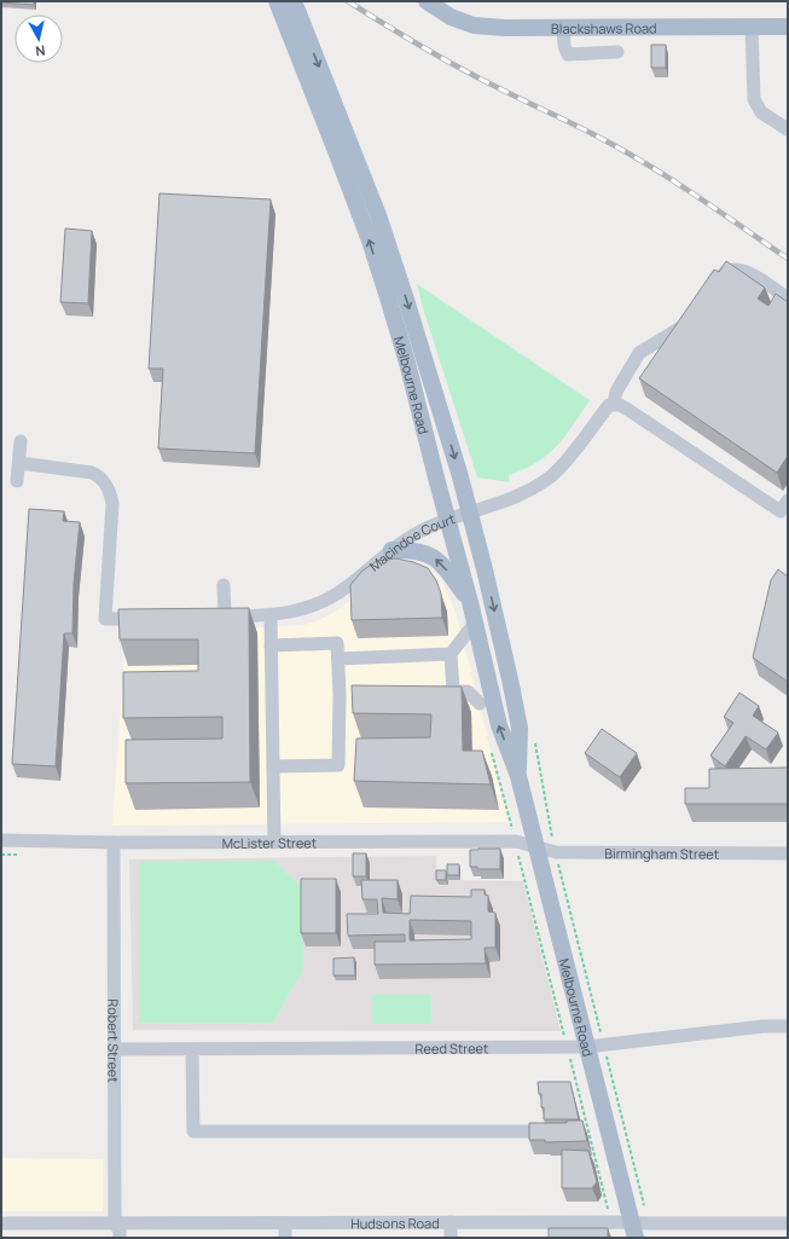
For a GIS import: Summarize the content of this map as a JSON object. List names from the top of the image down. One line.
{"streets":{"main road":["Blackshaws Road","Melbourne Road"],"street":["Macindoe Court","McLister Street","Birmingham Street","Robert Street","Reed Street","Hudsons Road"]},"crossings":[["Melbourne Road","Macindoe Court"],["Melbourne Road","McLister Street"],["Melbourne Road","Birmingham Street"],["Melbourne Road","Reed Street"],["Melbourne Road","Hudsons Road"],["McLister Street","Birmingham Street"],["McLister Street","Robert Street"],["Robert Street","Reed Street"],["Robert Street","Hudsons Road"]],"north":"bottom"}
